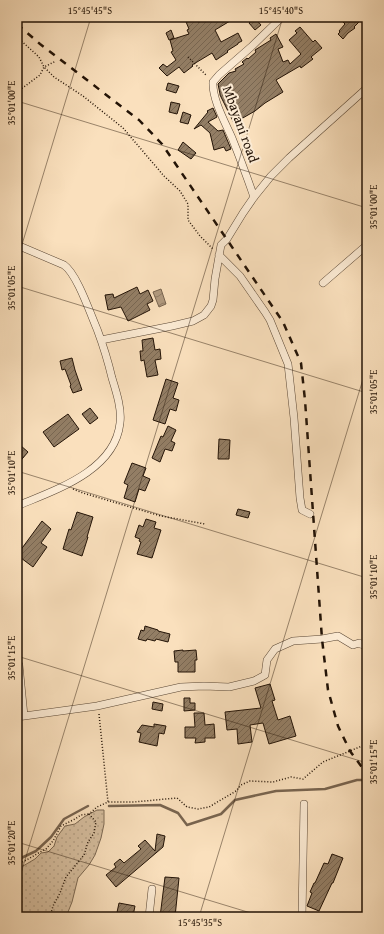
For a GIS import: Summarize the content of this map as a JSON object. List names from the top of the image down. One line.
{"streets":{"street":["Mbayani road"]},"coordinates":["15°45'45\"S","15°45'40\"S","35°01'00\"E","35°01'05\"E","35°01'10\"E","35°01'15\"E","35°01'20\"E","15°45'35\"S"]}
